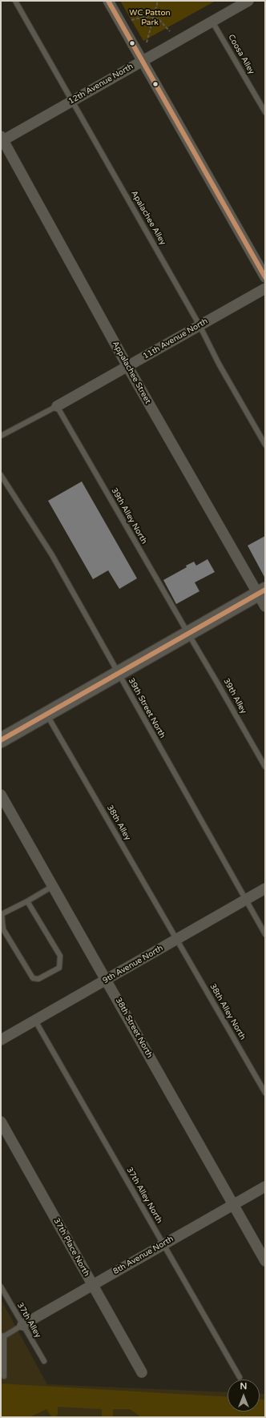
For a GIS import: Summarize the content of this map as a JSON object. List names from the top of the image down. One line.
{"streets":{"street":["12th Avenue North","11th Avenue North","Appalachee Street","9th Avenue North","38th Street North","37th Place North","8th Avenue North"],"lane":["Coosa Alley","Apalachee Alley","39th Alley North","39th Alley","39th Street North","38th Alley","38th Alley North","37th Alley North","37th Alley"]},"crossings":[["Coosa Alley","12th Avenue North"],["12th Avenue North","Apalachee Alley"],["12th Avenue North","Appalachee Street"],["Apalachee Alley","11th Avenue North"],["11th Avenue North","Appalachee Street"],["11th Avenue North","39th Alley North"],["39th Alley North","39th Alley"],["39th Street North","9th Avenue North"],["38th Alley","9th Avenue North"],["38th Alley","38th Alley North"],["9th Avenue North","38th Alley North"],["9th Avenue North","38th Street North"],["9th Avenue North","37th Alley North"],["38th Street North","8th Avenue North"],["37th Alley North","8th Avenue North"],["37th Place North","8th Avenue North"],["8th Avenue North","37th Alley"]],"parks":["WC Patton Park"],"north":"top"}
